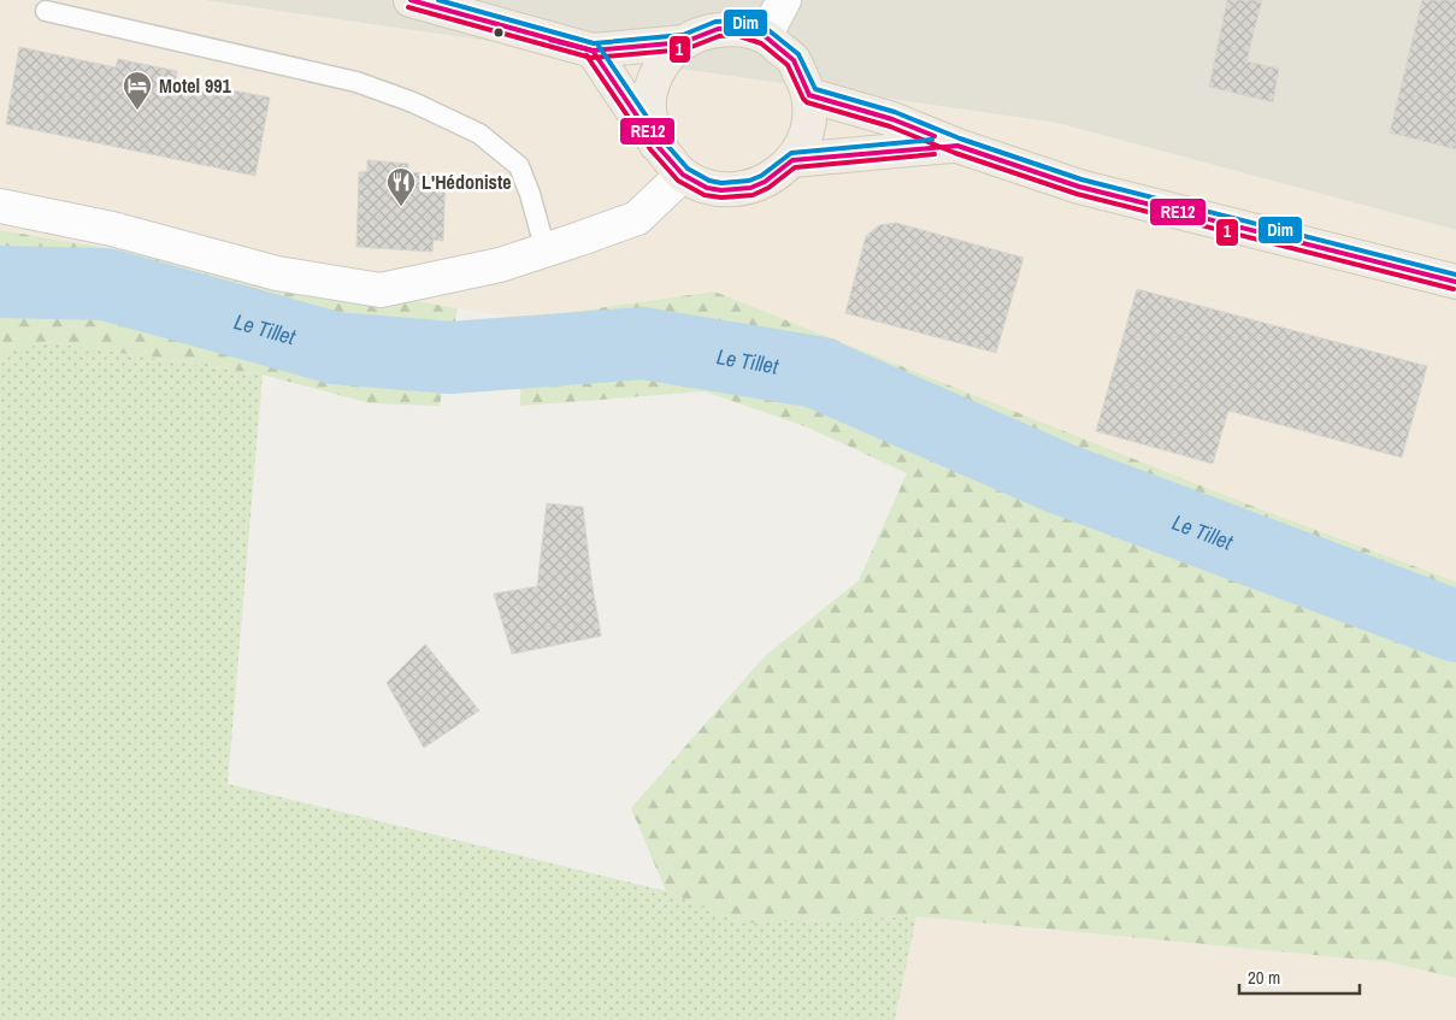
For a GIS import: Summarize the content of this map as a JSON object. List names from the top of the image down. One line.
{"water":["Le Tillet"],"places":{"hotel":["Motel 991"],"restaurant":["L'Hédoniste"]},"lines":["transit line RE12","transit line Dim","transit line 1"],"scale_bar":"20 m"}
